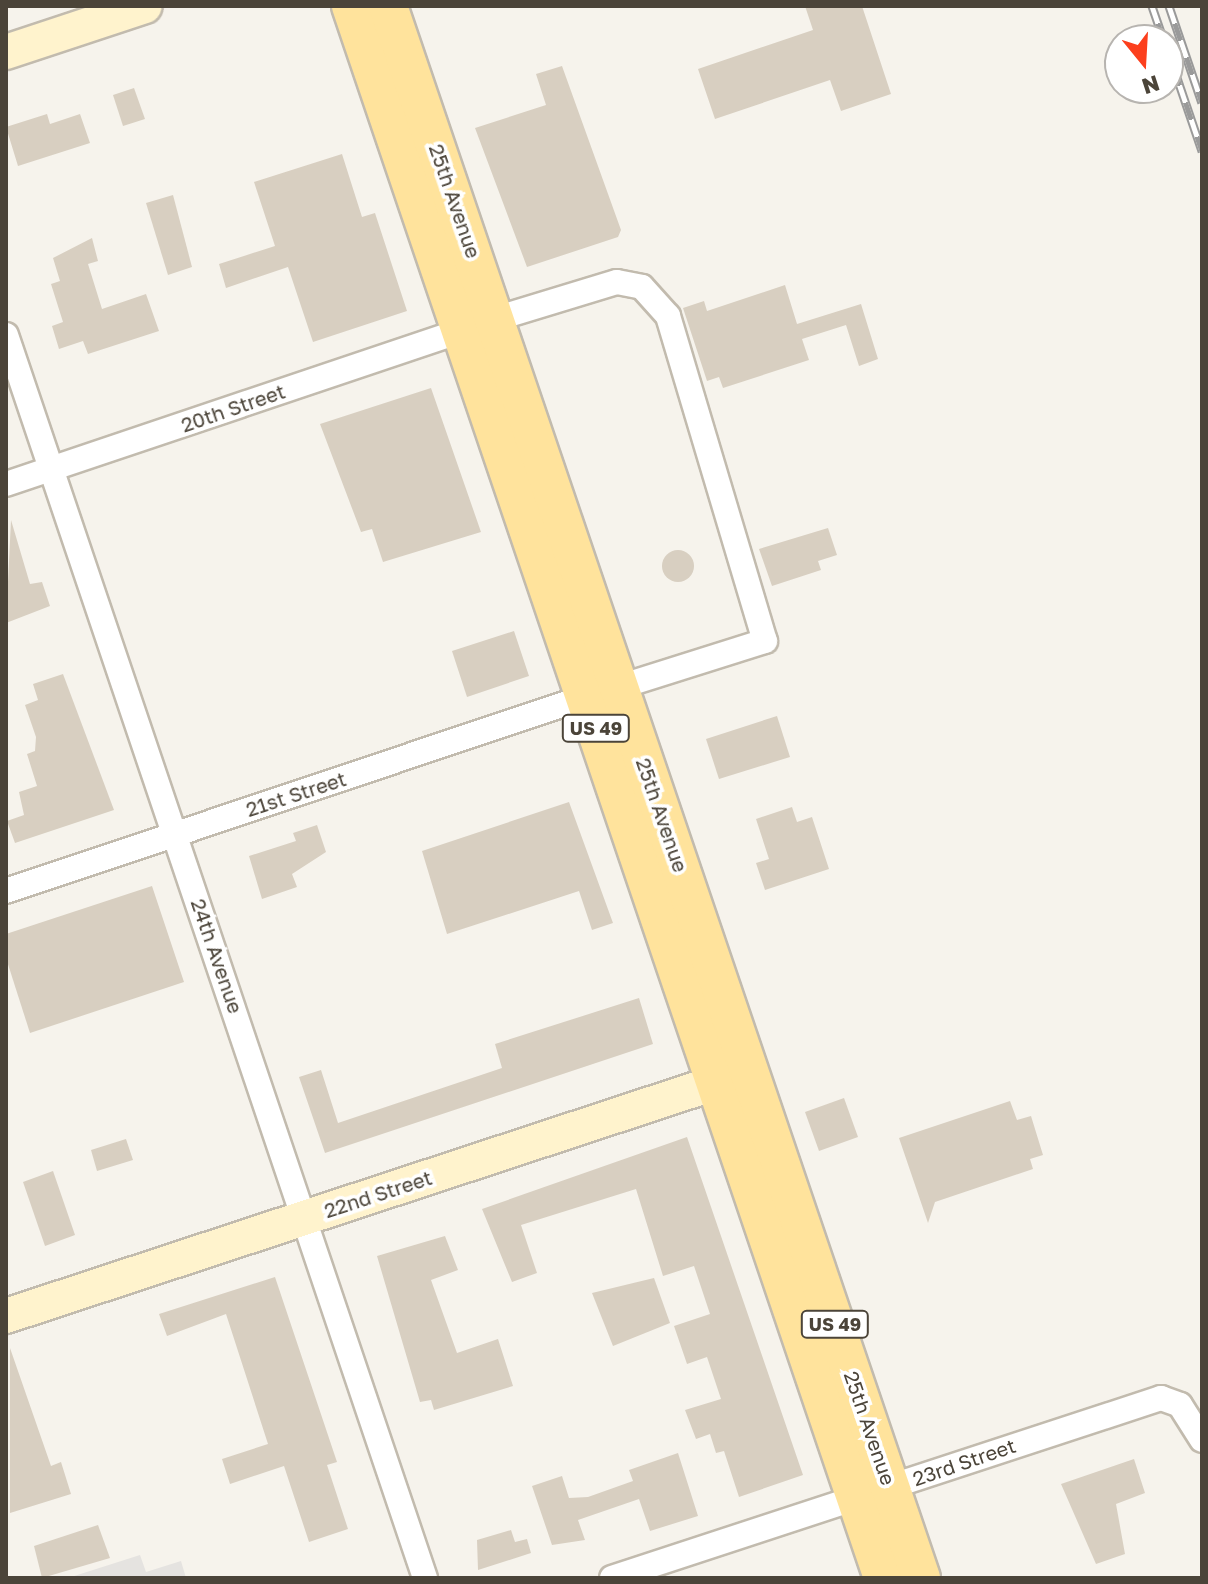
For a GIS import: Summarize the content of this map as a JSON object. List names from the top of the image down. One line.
{"streets":{"main road":["25th Avenue","US 49"],"street":["20th Street","21st Street","24th Avenue","22nd Street","23rd Street"]},"crossings":[["25th Avenue","20th Street"],["25th Avenue","21st Street"],["25th Avenue","22nd Street"],["25th Avenue","23rd Street"],["20th Street","21st Street"],["20th Street","24th Avenue"],["21st Street","24th Avenue"],["24th Avenue","22nd Street"]],"north":"bottom"}
